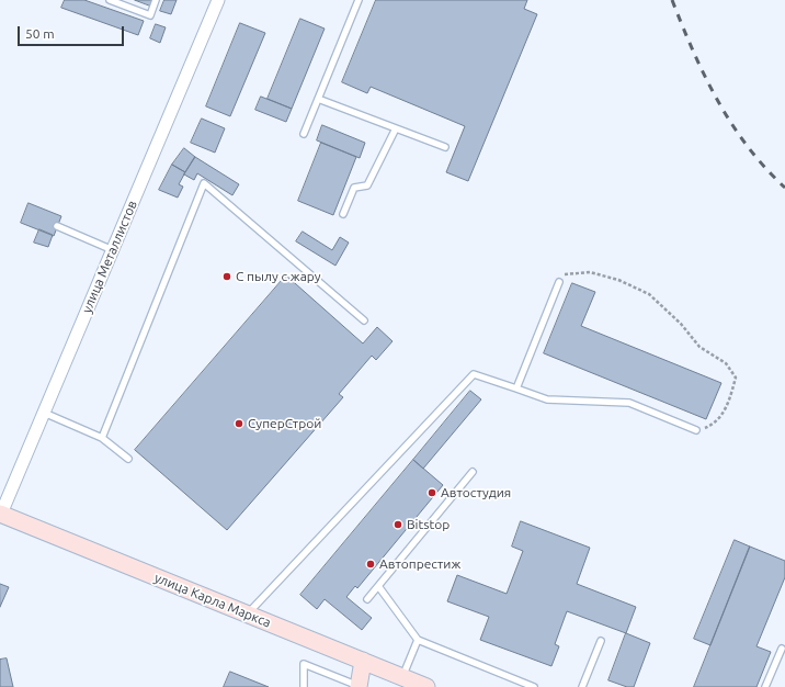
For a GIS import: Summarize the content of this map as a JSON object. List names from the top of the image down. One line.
{"streets":{"main road":["улица Карла Маркса"],"street":["улица Металлистов"]},"crossings":[["улица Металлистов","улица Карла Маркса"]],"places":["С пылу с жару","СуперСтрой","Автостудия","Bitstop","Автопрестиж"],"scale_bar":"50 m"}
